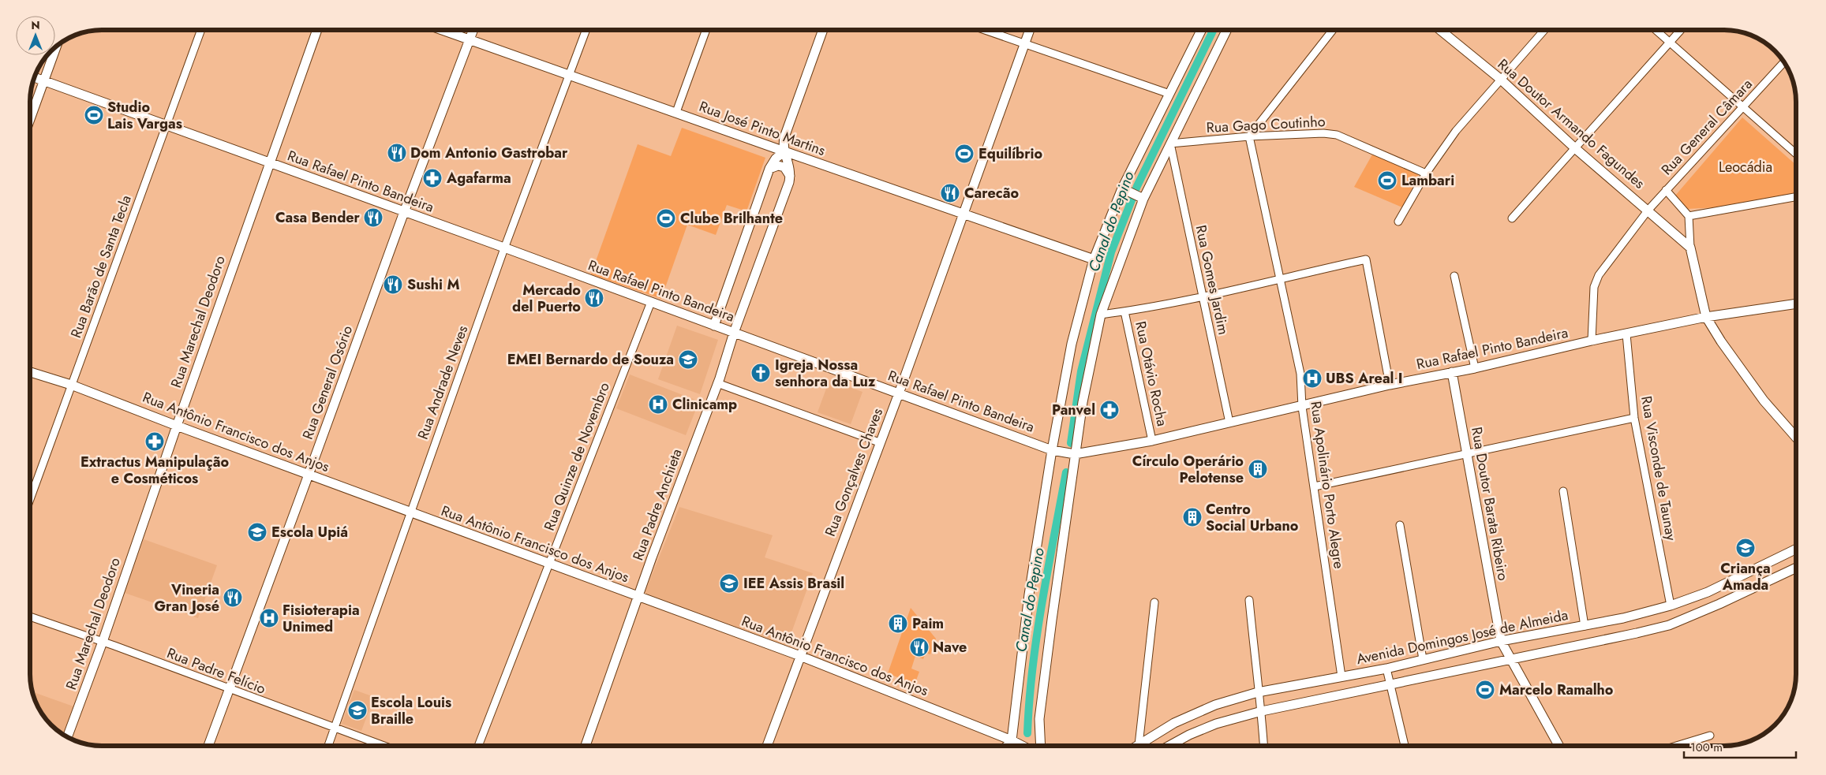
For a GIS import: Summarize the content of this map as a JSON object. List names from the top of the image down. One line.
{"streets":{"street":["Rua Doutor Armando Fagundes","Rua Gago Coutinho","Rua General Câmara","Rua José Pinto Martins","Rua Rafael Pinto Bandeira","Rua Barão de Santa Tecla","Rua Gomes Jardim","Rua Marechal Deodoro","Rua Otávio Rocha","Rua General Osório","Rua Andrade Neves","Rua Antônio Francisco dos Anjos","Rua Quinze de Novembro","Rua Visconde de Taunay","Rua Gonçalves Chaves","Rua Apolinário Porto Alegre","Rua Doutor Barata Ribeiro","Rua Padre Anchieta","Avenida Domingos José de Almeida","Rua Padre Felício"]},"crossings":[["Rua Doutor Armando Fagundes","Rua General Câmara"],["Rua Gago Coutinho","Rua Gomes Jardim"],["Rua Gago Coutinho","Rua Apolinário Porto Alegre"],["Rua General Câmara","Rua Rafael Pinto Bandeira"],["Rua José Pinto Martins","Rua General Osório"],["Rua José Pinto Martins","Rua Andrade Neves"],["Rua José Pinto Martins","Rua Gonçalves Chaves"],["Rua Rafael Pinto Bandeira","Rua Barão de Santa Tecla"],["Rua Rafael Pinto Bandeira","Rua Gomes Jardim"],["Rua Rafael Pinto Bandeira","Rua Marechal Deodoro"],["Rua Rafael Pinto Bandeira","Rua Otávio Rocha"],["Rua Rafael Pinto Bandeira","Rua General Osório"],["Rua Rafael Pinto Bandeira","Rua Andrade Neves"],["Rua Rafael Pinto Bandeira","Rua Quinze de Novembro"],["Rua Rafael Pinto Bandeira","Rua Visconde de Taunay"],["Rua Rafael Pinto Bandeira","Rua Gonçalves Chaves"],["Rua Rafael Pinto Bandeira","Rua Apolinário Porto Alegre"],["Rua Rafael Pinto Bandeira","Rua Doutor Barata Ribeiro"],["Rua Rafael Pinto Bandeira","Rua Padre Anchieta"],["Rua Barão de Santa Tecla","Rua Antônio Francisco dos Anjos"],["Rua Marechal Deodoro","Rua Antônio Francisco dos Anjos"],["Rua Marechal Deodoro","Rua Padre Felício"],["Rua General Osório","Rua Antônio Francisco dos Anjos"],["Rua General Osório","Rua Padre Felício"],["Rua Andrade Neves","Rua Antônio Francisco dos Anjos"],["Rua Andrade Neves","Rua Padre Felício"],["Rua Antônio Francisco dos Anjos","Rua Quinze de Novembro"],["Rua Antônio Francisco dos Anjos","Rua Gonçalves Chaves"],["Rua Antônio Francisco dos Anjos","Rua Padre Anchieta"],["Rua Visconde de Taunay","Avenida Domingos José de Almeida"],["Rua Apolinário Porto Alegre","Avenida Domingos José de Almeida"],["Rua Doutor Barata Ribeiro","Avenida Domingos José de Almeida"]],"water":["Canal do Pepino"],"parks":["Leocádia"],"places":{"sports":["Studio Lais Vargas","Equilíbrio","Lambari","Clube Brilhante","Marcelo Ramalho"],"restaurant":["Dom Antonio Gastrobar","Carecão","Casa Bender","Sushi M","Mercado del Puerto","Vineria Gran José","Nave"],"pharmacy":["Agafarma","Panvel","Extractus Manipulação e Cosméticos"],"school or university":["EMEI Bernardo de Souza","Escola Upiá","Criança Amada","IEE Assis Brasil","Escola Louis Braille"],"church":["Igreja Nossa senhora da Luz"],"hospital":["UBS Areal I","Clinicamp","Fisioterapia Unimed"],"building":["Círculo Operário Pelotense","Centro Social Urbano","Paim"]},"scale_bar":"100 m","north":"top"}
